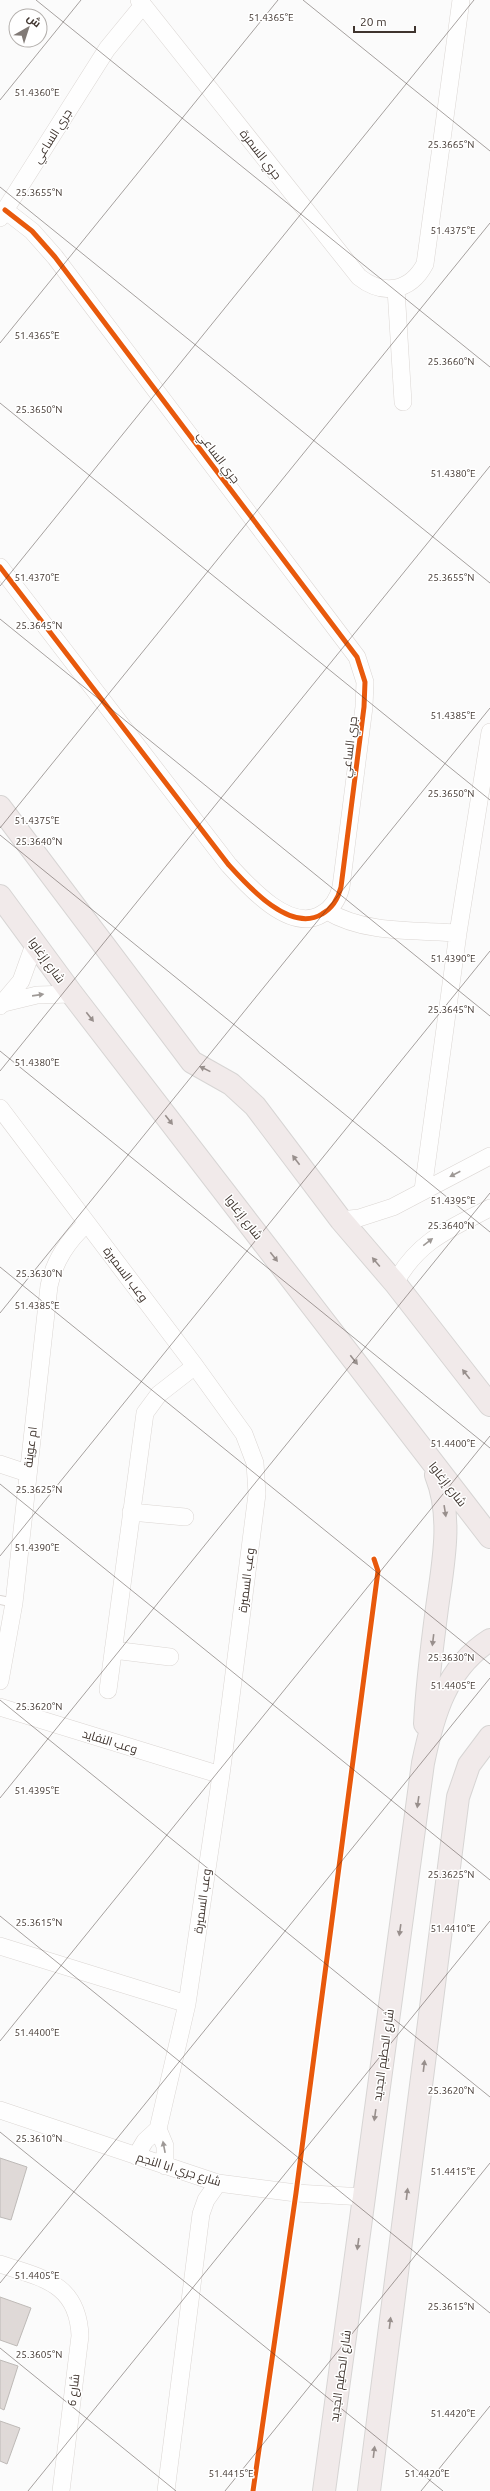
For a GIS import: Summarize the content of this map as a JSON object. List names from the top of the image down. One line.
{"streets":{"main road":["شارع إزغاوا","شارع الحطيم الجديد"],"street":["جري الساعي","جري السمرة","وعب السميرة","ام عوينة","وعب النفايد","شارع جري ابا النجم","شارع 6"]},"crossings":[["جري الساعي","جري السمرة"],["وعب السميرة","ام عوينة"],["وعب السميرة","وعب النفايد"],["شارع الحطيم الجديد","شارع جري ابا النجم"]],"scale_bar":"20 m","north":"top right","coordinates":["51.4365°E","51.4360°E","25.3665°N","25.3655°N","51.4375°E","25.3660°N","25.3650°N","51.4380°E","51.4370°E","25.3645°N","51.4385°E","25.3640°N","51.4390°E","51.4395°E","25.3630°N","51.4400°E","25.3625°N","51.4405°E","25.3620°N","25.3615°N","51.4410°E","25.3610°N","51.4415°E","25.3605°N","51.4420°E"]}
